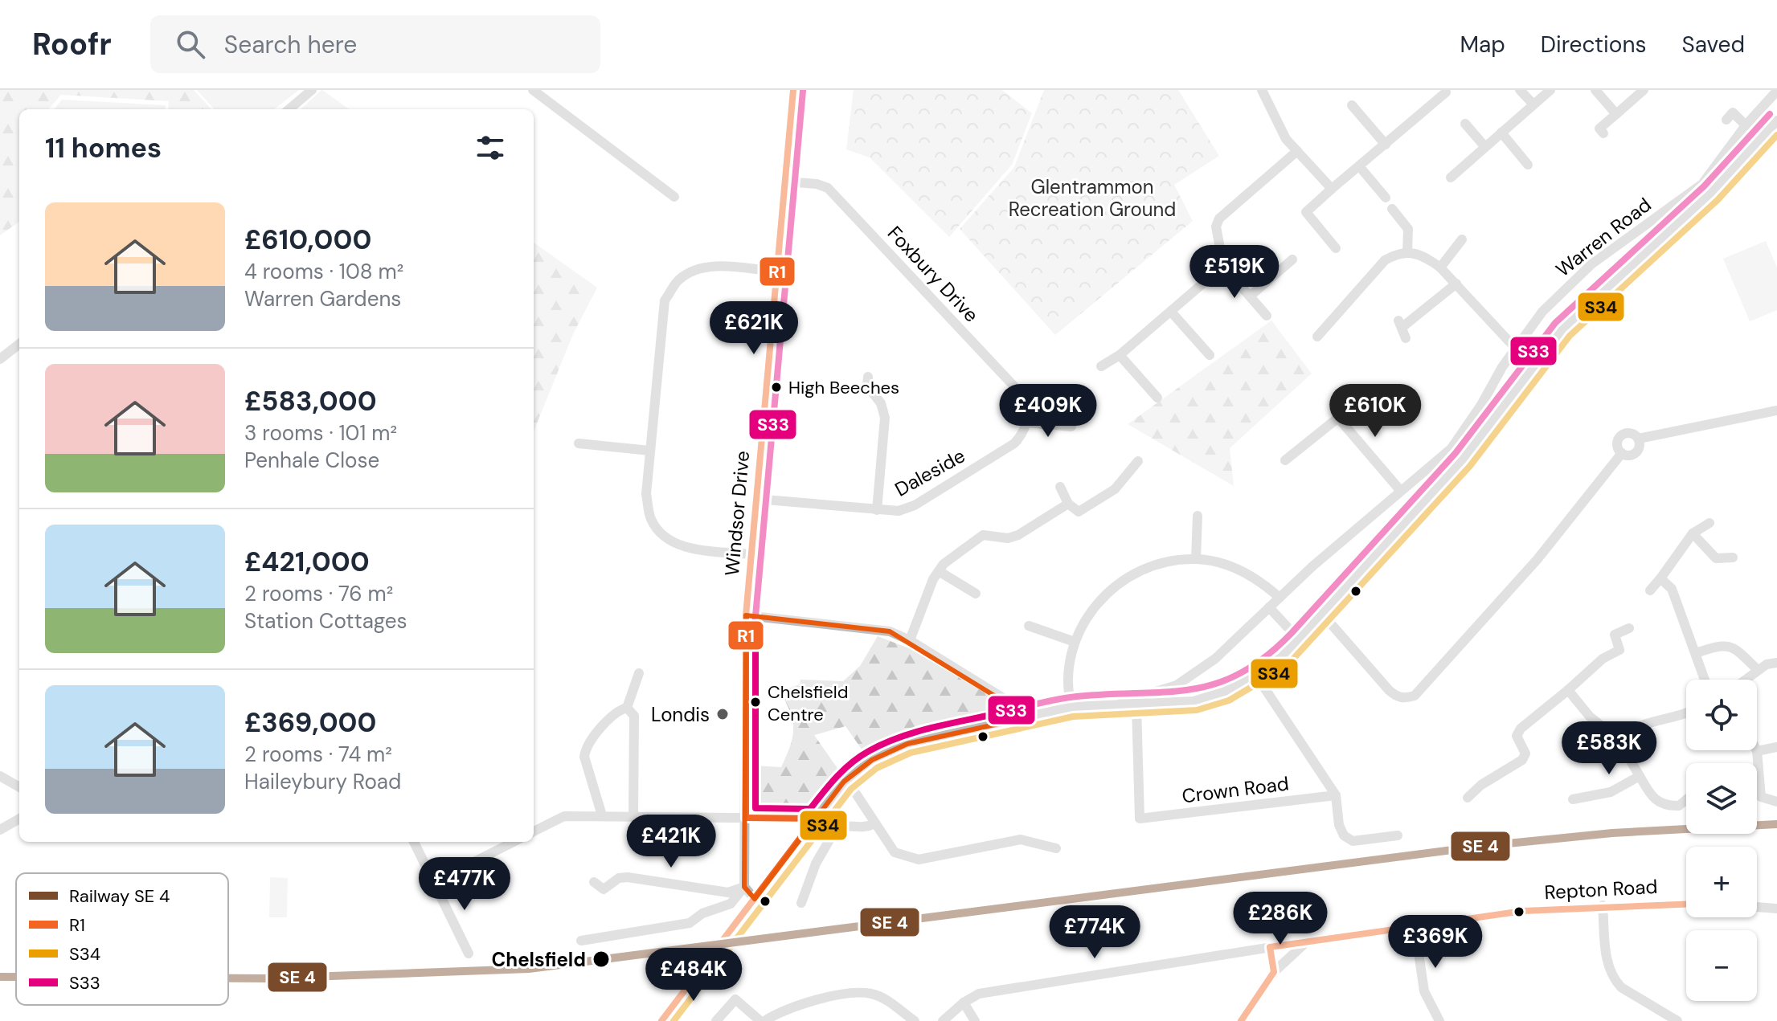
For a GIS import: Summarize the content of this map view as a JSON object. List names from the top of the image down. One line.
{"streets":{"street":["Warren Road","Foxbury Drive","Daleside","Windsor Drive","Crown Road","Repton Road"]},"crossings":[["Warren Road","Crown Road"],["Foxbury Drive","Daleside"],["Foxbury Drive","Windsor Drive"],["Daleside","Windsor Drive"]],"parks":["Glentrammon Recreation Ground"],"places":["High Beeches","Chelsfield Centre","Londis","Chelsfield"],"lines":["transit line R1","transit line S33","transit line S34"],"legend":["Railway SE 4","R1","S34","S33"],"page":{"header":"Roofr","search":"Search here","nav":["Map","Directions","Saved"],"heading":"11 homes","list":[{"name":"£610,000","note":"4 rooms · 108 m² · Warren Gardens"},{"name":"£583,000","note":"3 rooms · 101 m² · Penhale Close"},{"name":"£421,000","note":"2 rooms · 76 m² · Station Cottages"},{"name":"£369,000","note":"2 rooms · 74 m² · Haileybury Road"}],"price":["£519K","£621K","£409K","£610K","£583K","£421K","£477K","£286K","£774K","£369K","£484K"],"map_buttons":["+","−"]}}
